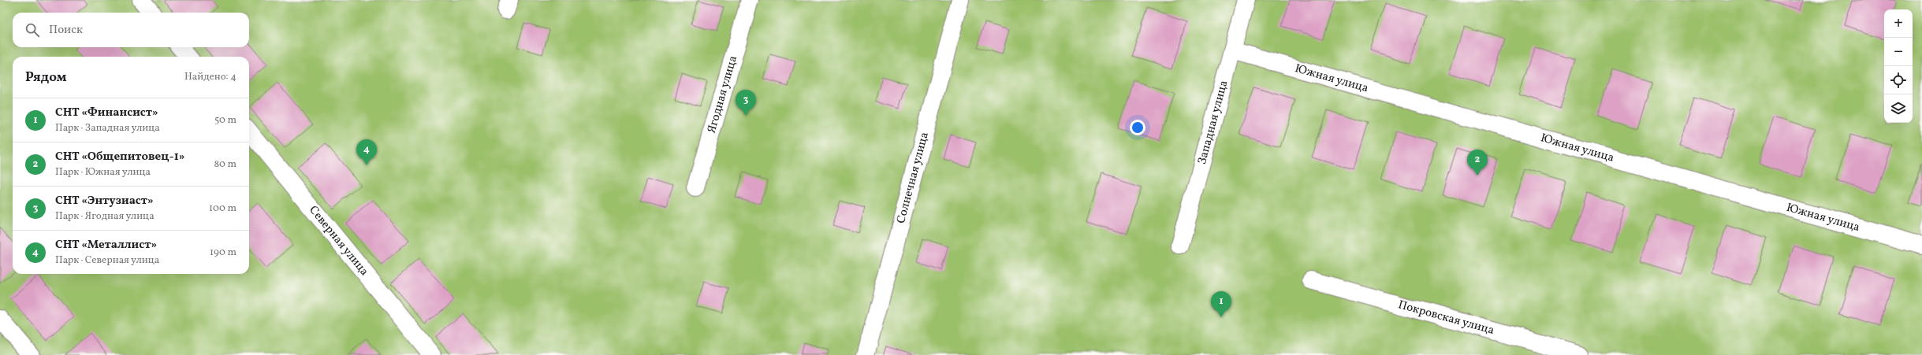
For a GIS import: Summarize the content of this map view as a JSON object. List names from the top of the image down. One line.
{"streets":{"street":["Южная улица","Ягодная улица","Западная улица","Солнечная улица","Северная улица","Покровская улица"]},"crossings":[["Южная улица","Западная улица"]],"page":{"map_buttons":["+","−"],"search":"Поиск","heading":["Рядом","Найдено: 4"],"pins":["3","4","2","1"],"list":[{"mark":"1","name":"СНТ «Финансист»","note":"Парк · Западная улица","value":"50 m"},{"mark":"2","name":"СНТ «Общепитовец-1»","note":"Парк · Южная улица","value":"80 m"},{"mark":"3","name":"СНТ «Энтузиаст»","note":"Парк · Ягодная улица","value":"100 m"},{"mark":"4","name":"СНТ «Металлист»","note":"Парк · Северная улица","value":"190 m"}]}}
